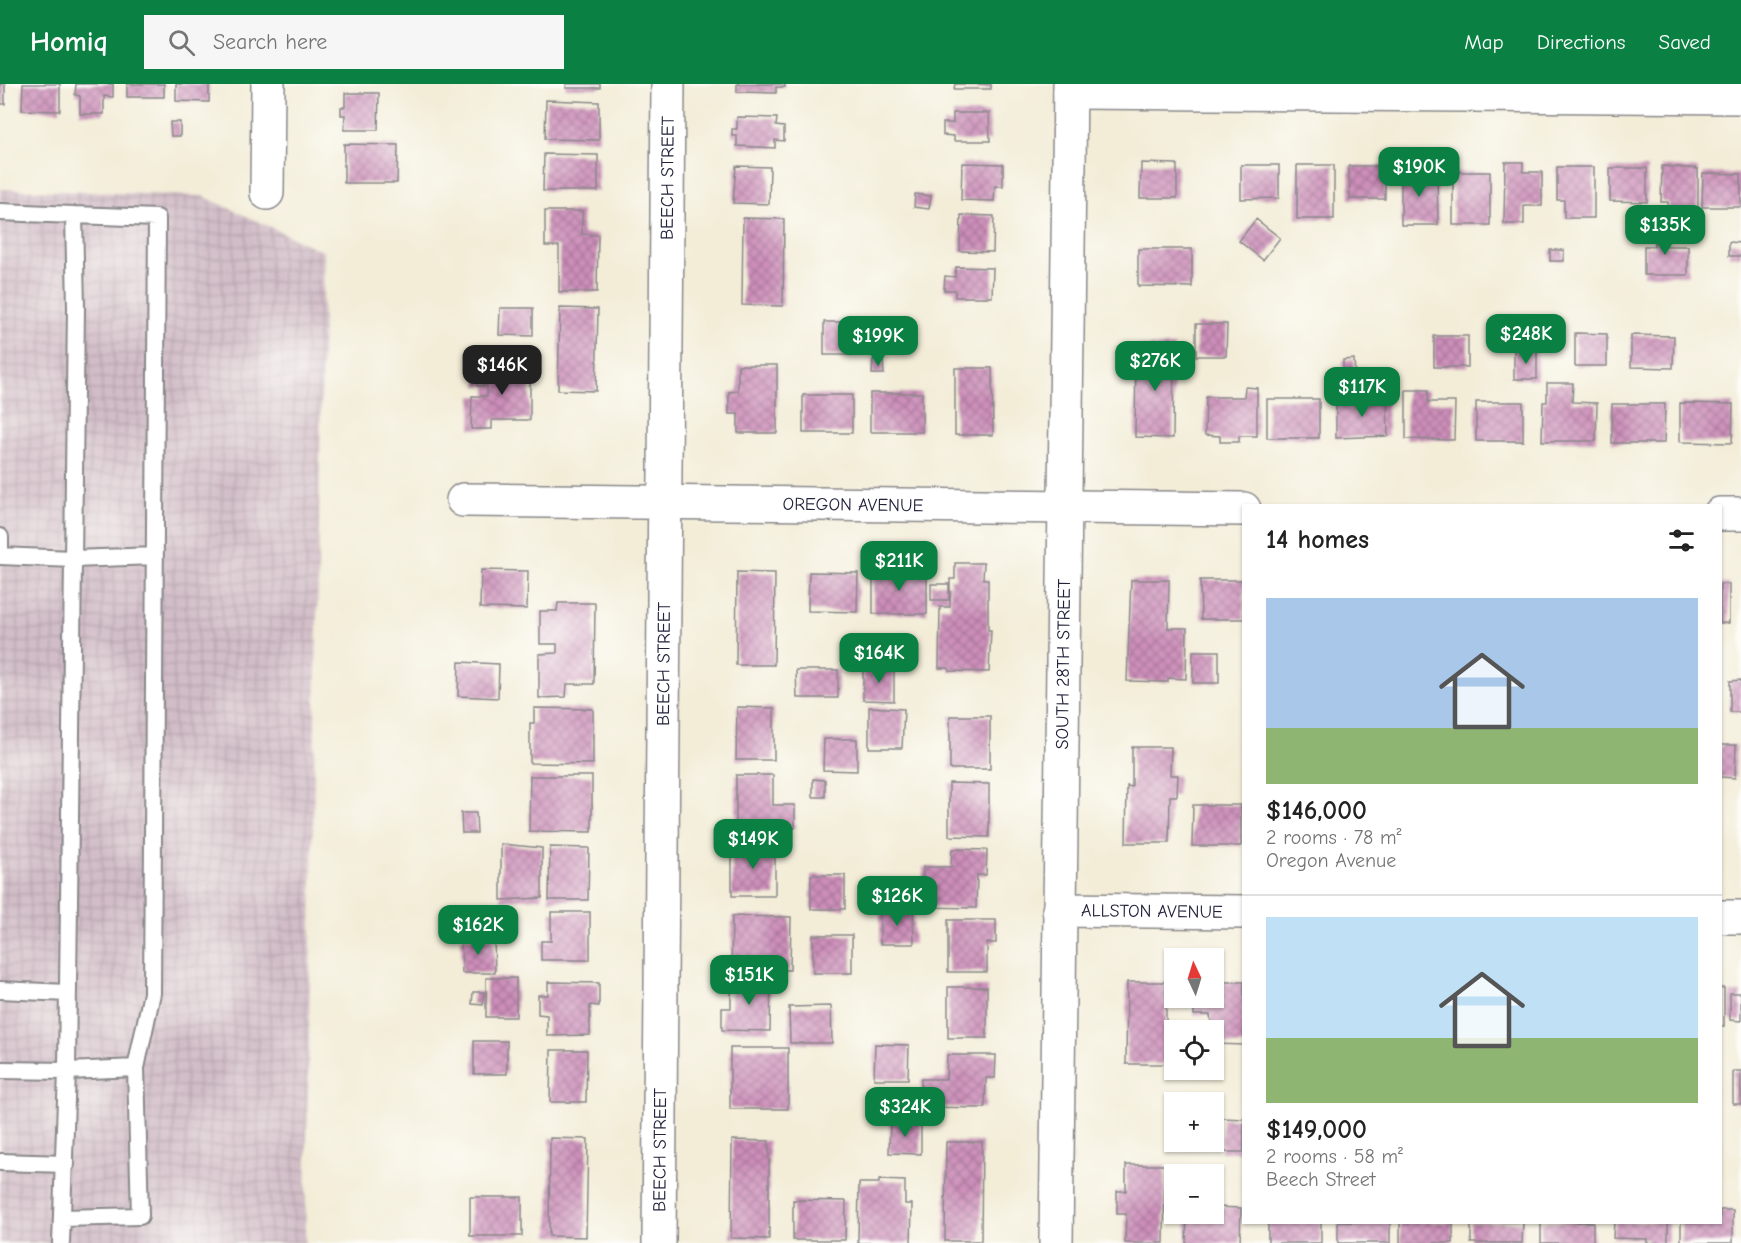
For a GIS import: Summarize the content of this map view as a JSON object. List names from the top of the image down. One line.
{"streets":{"street":["BEECH STREET","OREGON AVENUE","SOUTH 28TH STREET","ALLSTON AVENUE"]},"crossings":[["BEECH STREET","OREGON AVENUE"],["OREGON AVENUE","SOUTH 28TH STREET"],["SOUTH 28TH STREET","ALLSTON AVENUE"]],"north":"top","page":{"header":"Homiq","search":"Search here","nav":["Map","Directions","Saved"],"price":["$190K","$135K","$248K","$199K","$276K","$146K","$117K","$211K","$164K","$149K","$126K","$162K","$151K","$324K"],"heading":"14 homes","list":[{"name":"$146,000","note":"2 rooms · 78 m² · Oregon Avenue"},{"name":"$149,000","note":"2 rooms · 58 m² · Beech Street"}],"map_buttons":["+","−"]}}
